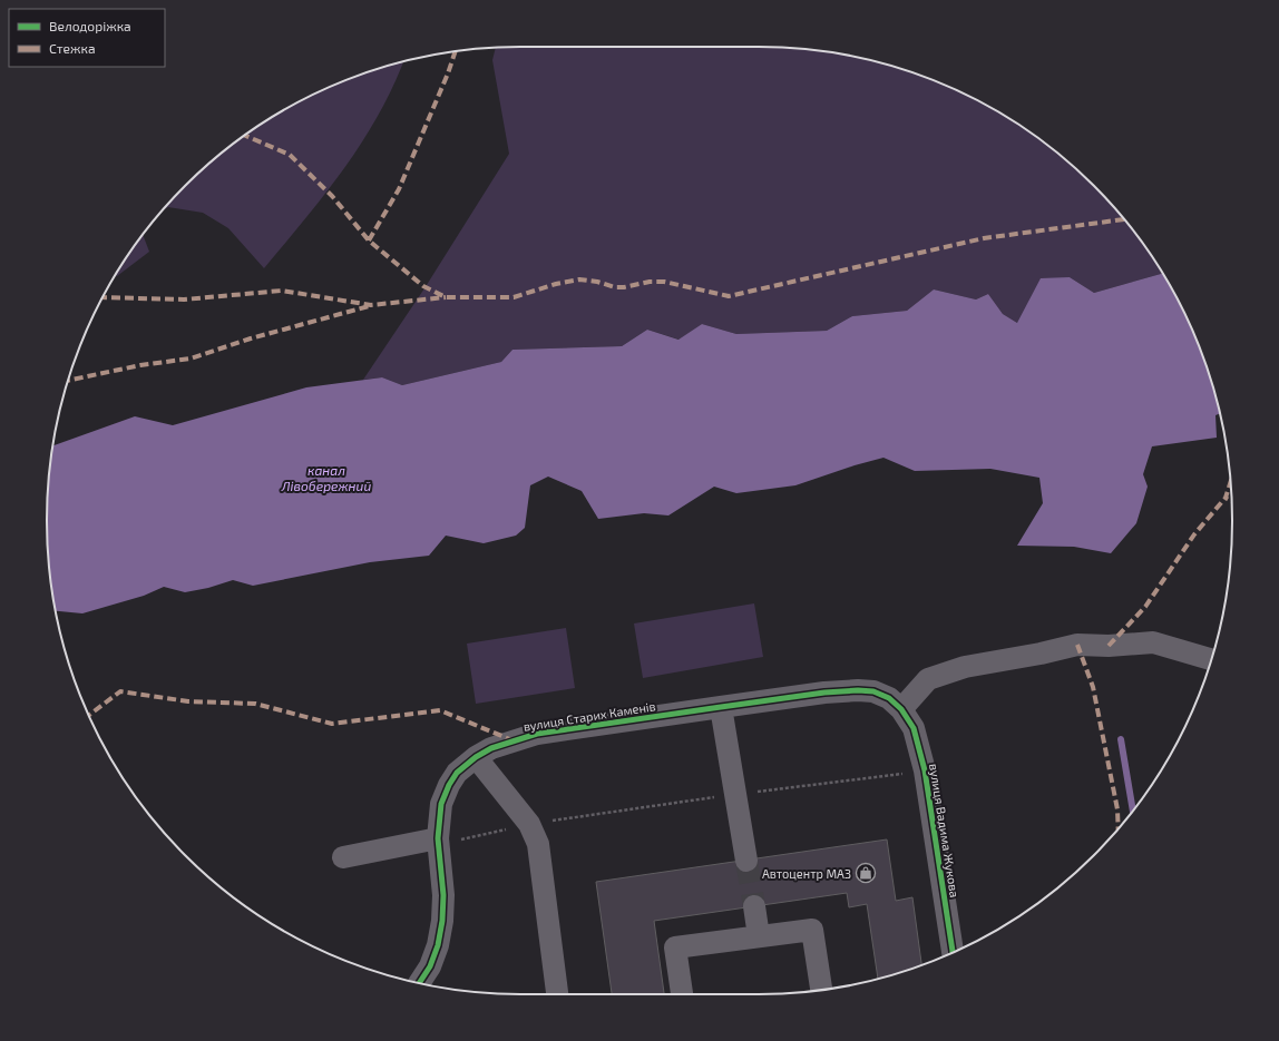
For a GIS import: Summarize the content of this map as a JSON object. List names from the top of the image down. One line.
{"streets":{"street":["вулиця Старих Каменів","вулиця Вадима Жукова"]},"crossings":[["вулиця Старих Каменів","вулиця Вадима Жукова"]],"water":["канал Лівобережний"],"places":{"shop":["Автоцентр МАЗ"]},"legend":["Велодоріжка","Стежка"]}
